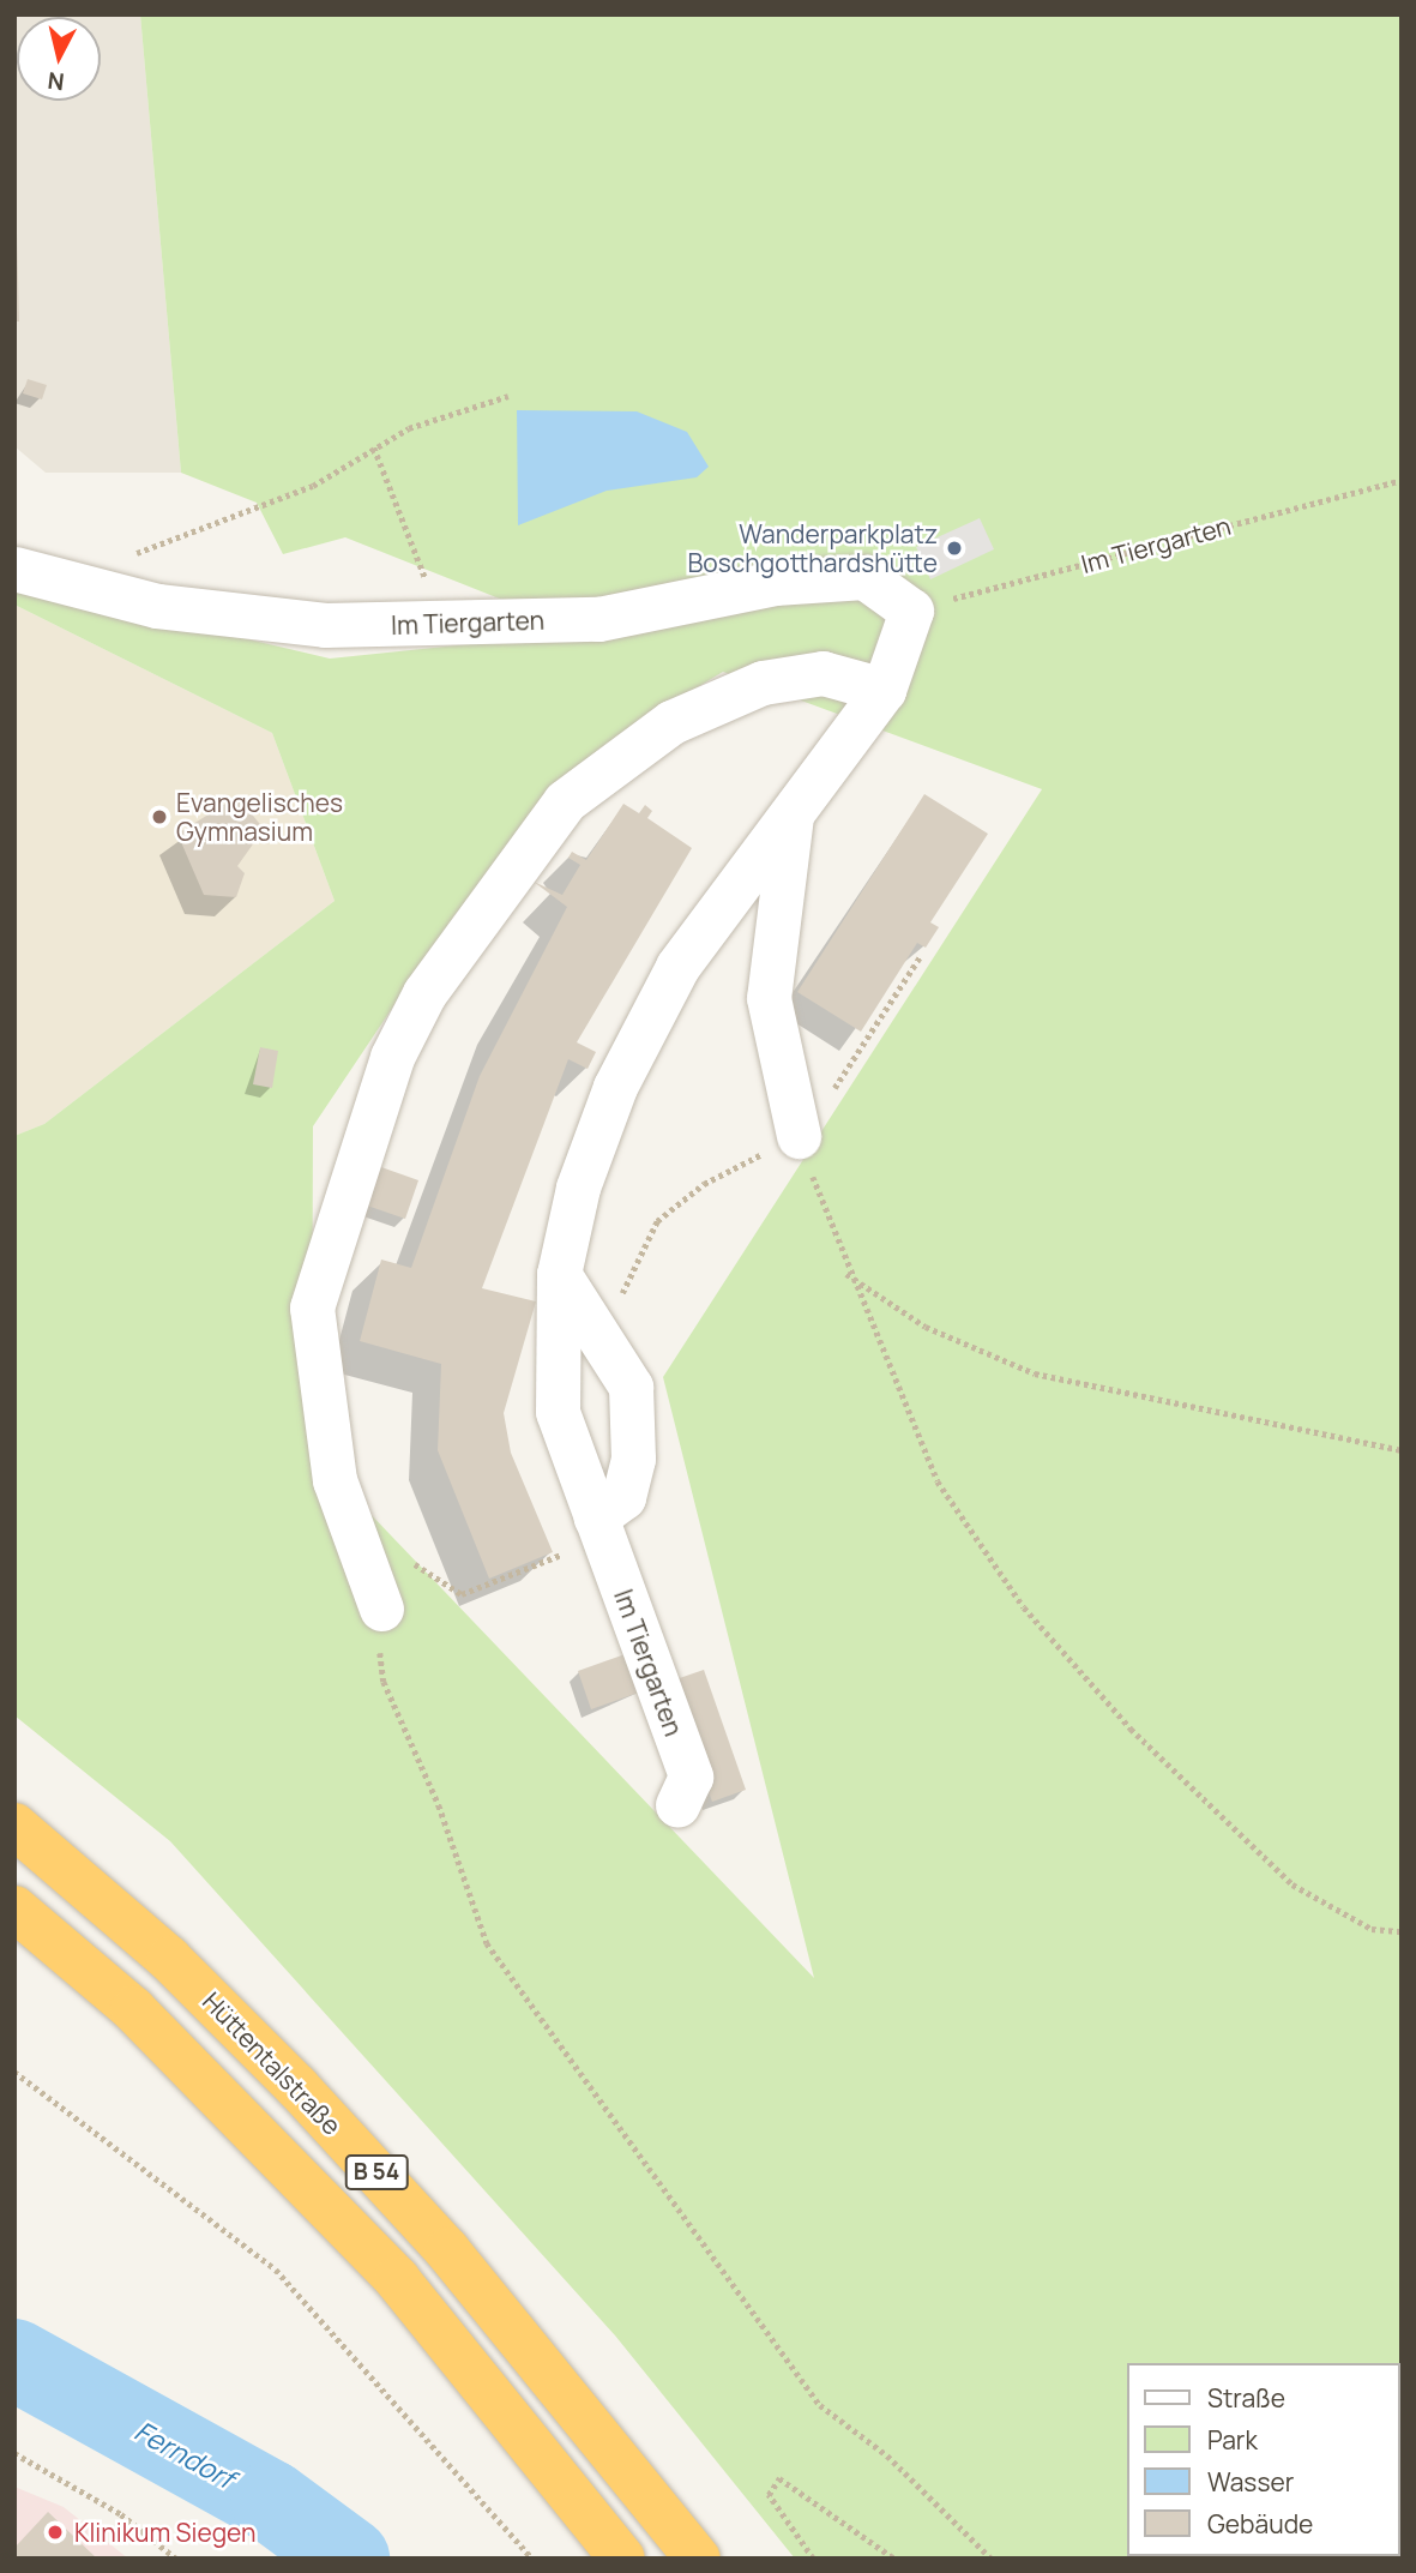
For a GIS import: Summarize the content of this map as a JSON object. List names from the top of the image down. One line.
{"streets":{"highway":["Hüttentalstraße","B 54"],"street":["Im Tiergarten"]},"water":["Ferndorf"],"places":["Wanderparkplatz Boschgotthardshütte","Evangelisches Gymnasium","Klinikum Siegen"],"legend":["Straße","Park","Wasser","Gebäude"],"north":"bottom"}
